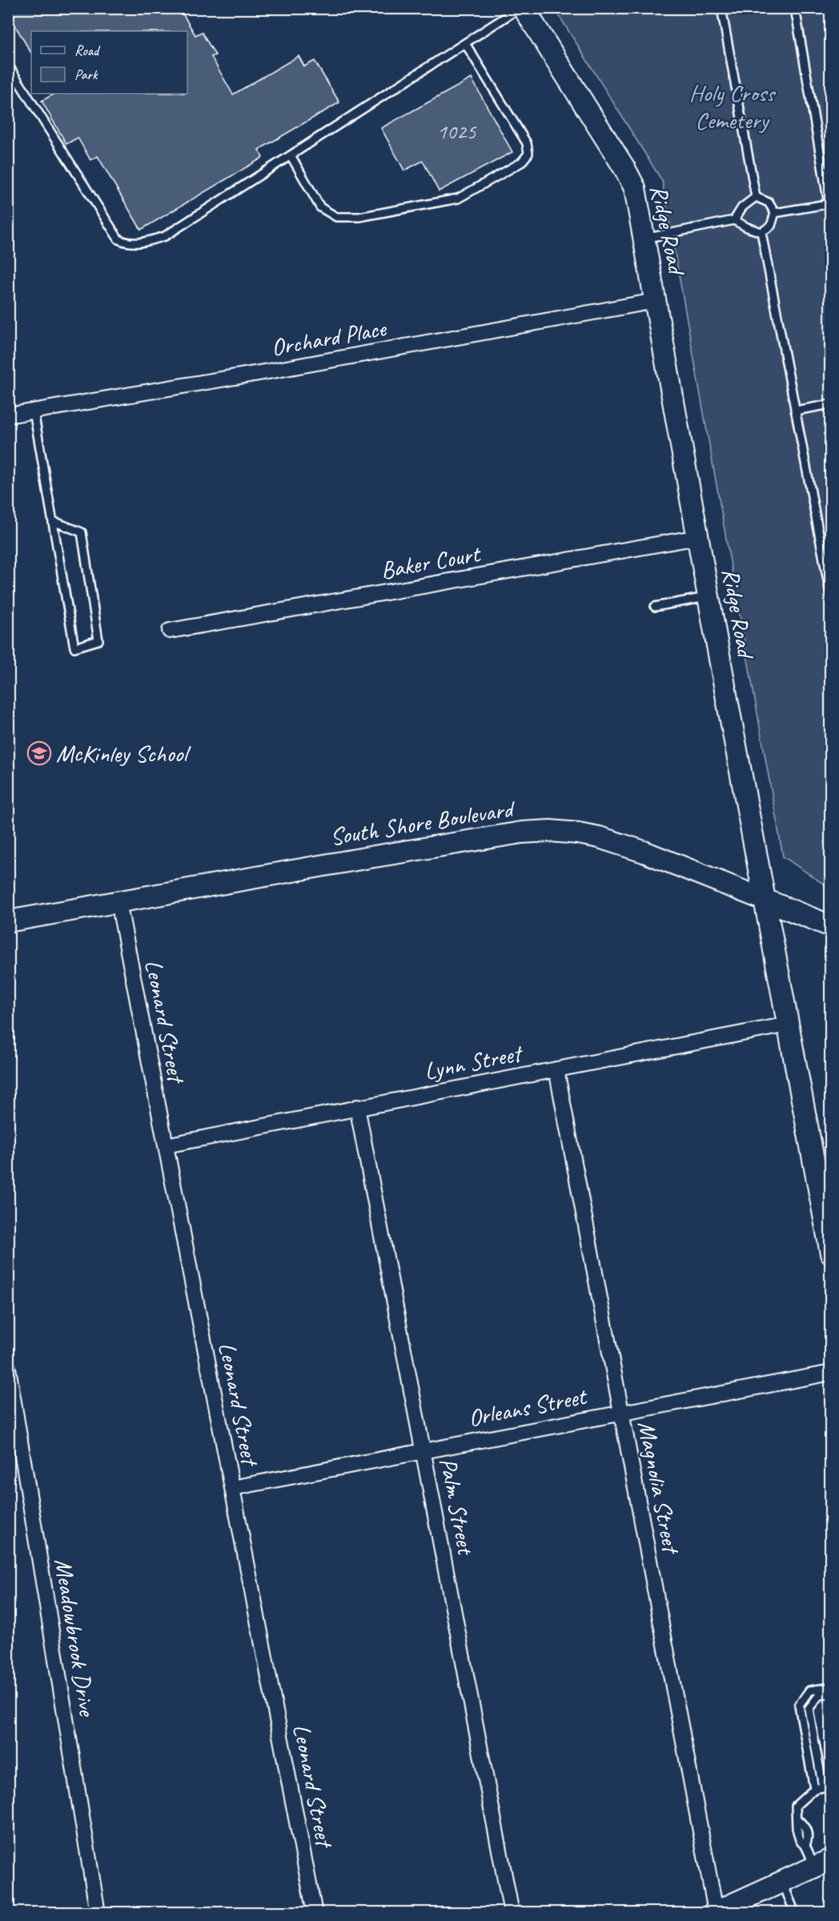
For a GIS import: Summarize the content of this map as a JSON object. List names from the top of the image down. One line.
{"streets":{"street":["Ridge Road","Orchard Place","Baker Court","South Shore Boulevard","Leonard Street","Lynn Street","Orleans Street","Magnolia Street","Palm Street","Meadowbrook Drive"]},"crossings":[["Ridge Road","Orchard Place"],["Ridge Road","Baker Court"],["Ridge Road","South Shore Boulevard"],["Ridge Road","Lynn Street"],["South Shore Boulevard","Leonard Street"],["Leonard Street","Lynn Street"],["Leonard Street","Orleans Street"],["Lynn Street","Magnolia Street"],["Lynn Street","Palm Street"],["Orleans Street","Magnolia Street"],["Orleans Street","Palm Street"]],"parks":["Holy Cross Cemetery"],"places":{"school or university":["McKinley School"]},"house_numbers":["1025"],"legend":["Road","Park"]}
